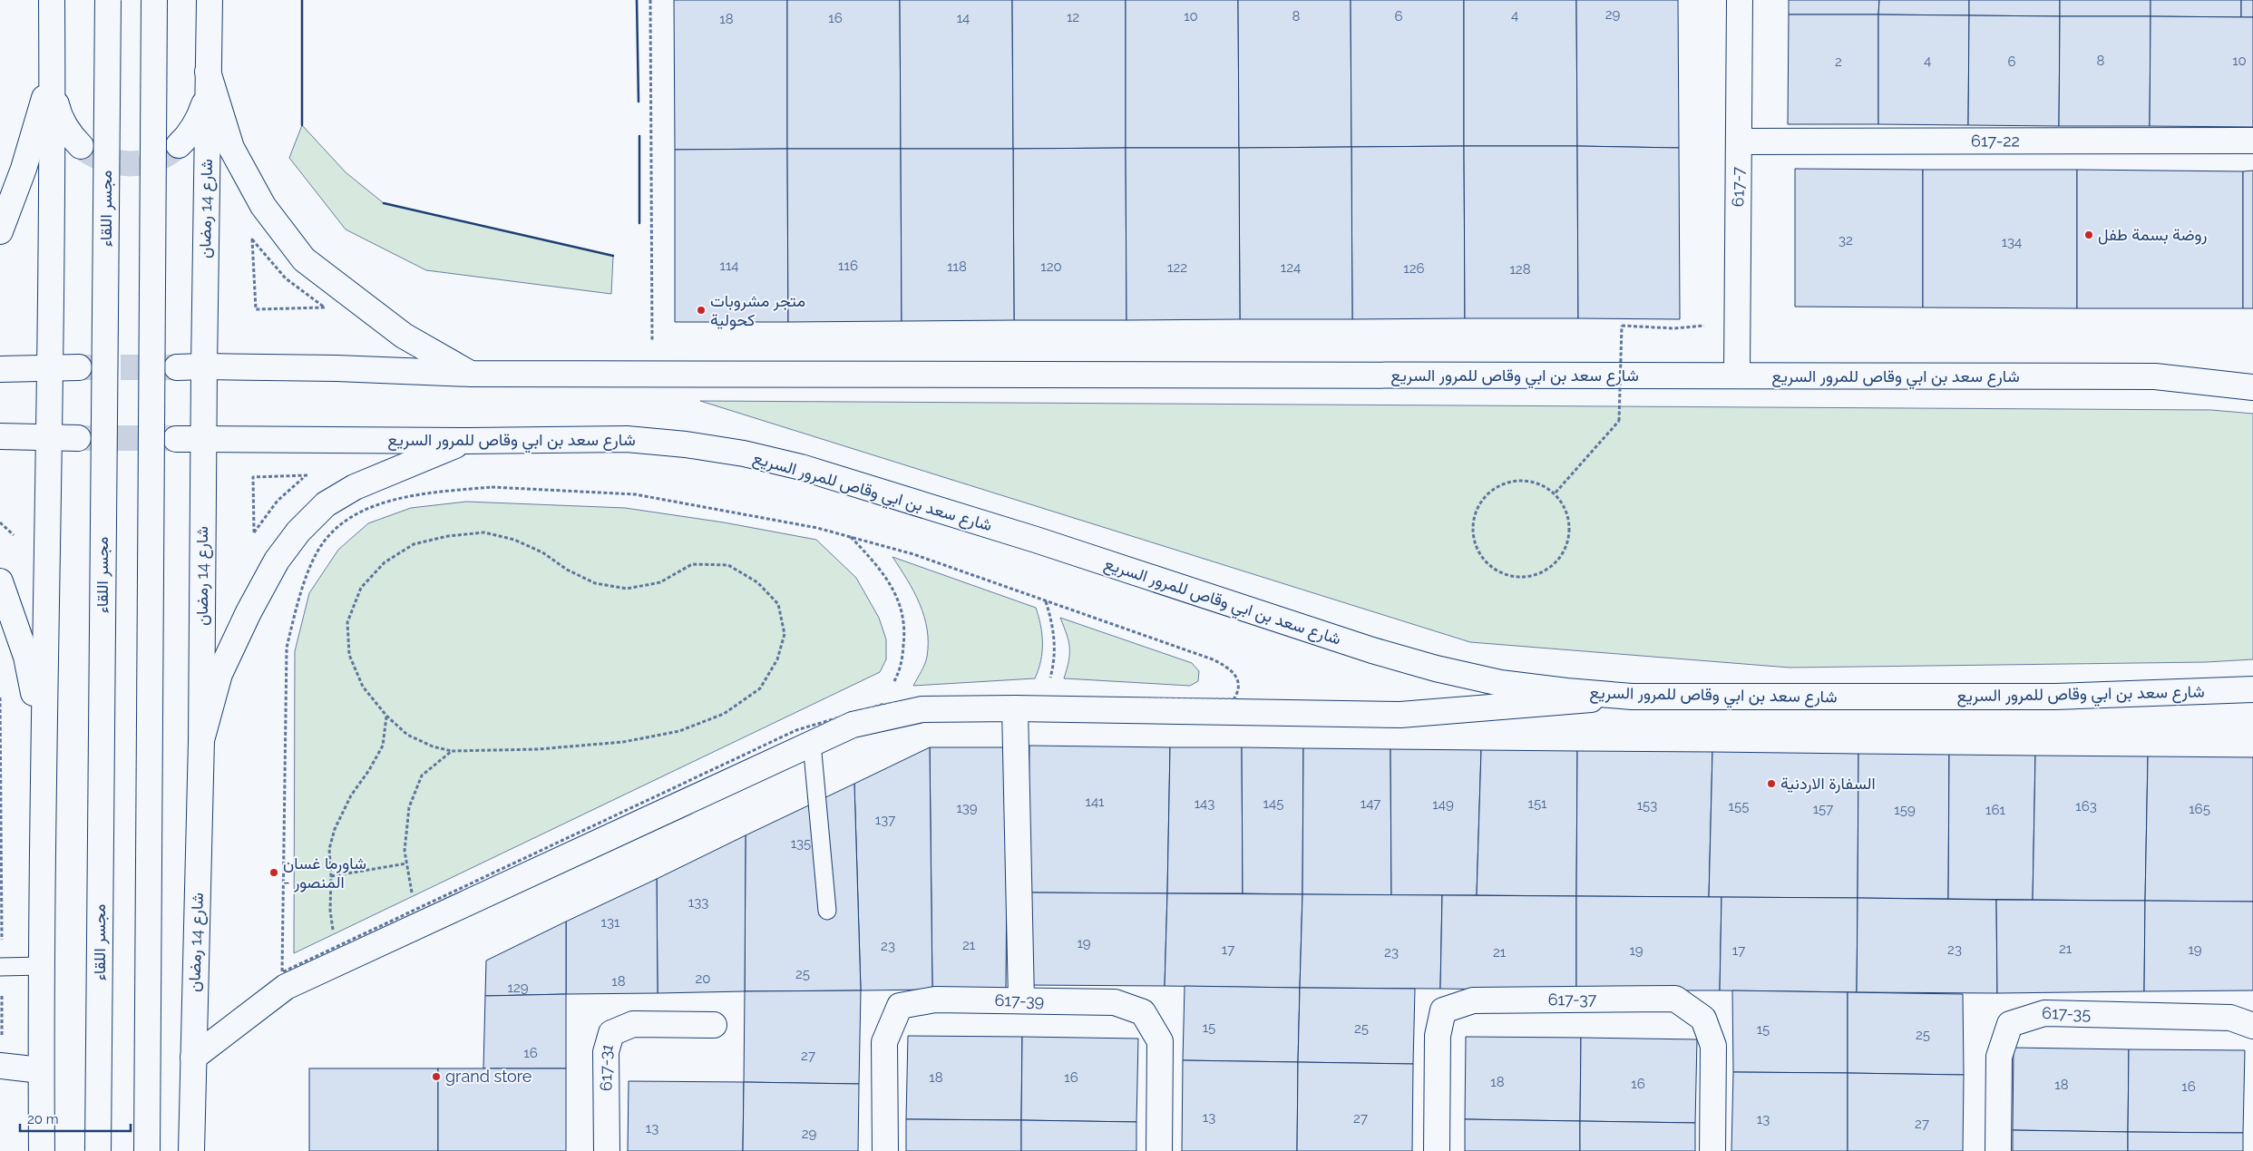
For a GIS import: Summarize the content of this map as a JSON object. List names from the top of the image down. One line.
{"streets":{"main road":["617-22","617-7","مجسر اللقاء","شارع 14 رمضان","شارع سعد بن ابي وقاص للمرور السريع","617-37","617-39","617-35","617-31"]},"crossings":[["617-22","617-7"],["617-7","شارع سعد بن ابي وقاص للمرور السريع"],["شارع 14 رمضان","شارع سعد بن ابي وقاص للمرور السريع"]],"places":["روضة بسمة طفل","متجر مشروبات كحولية","السفارة الاردنية","شاورما غسان - المنصور","grand store"],"house_numbers":["29","4","10","8","6","12","16","14","18","4","8","10","2","6","32","134","114","116","118","120","122","124","126","128","141","143","145","147","151","149","153","155","163","139","157","165","159","161","137","135","133","131","19","21","23","21","17","23","19","19","17","23","21","25","20","18","129","15","25","15","25","16","27","18","16","18","16","18","16","13","27","13","27","13","29"],"scale_bar":"20 m"}
